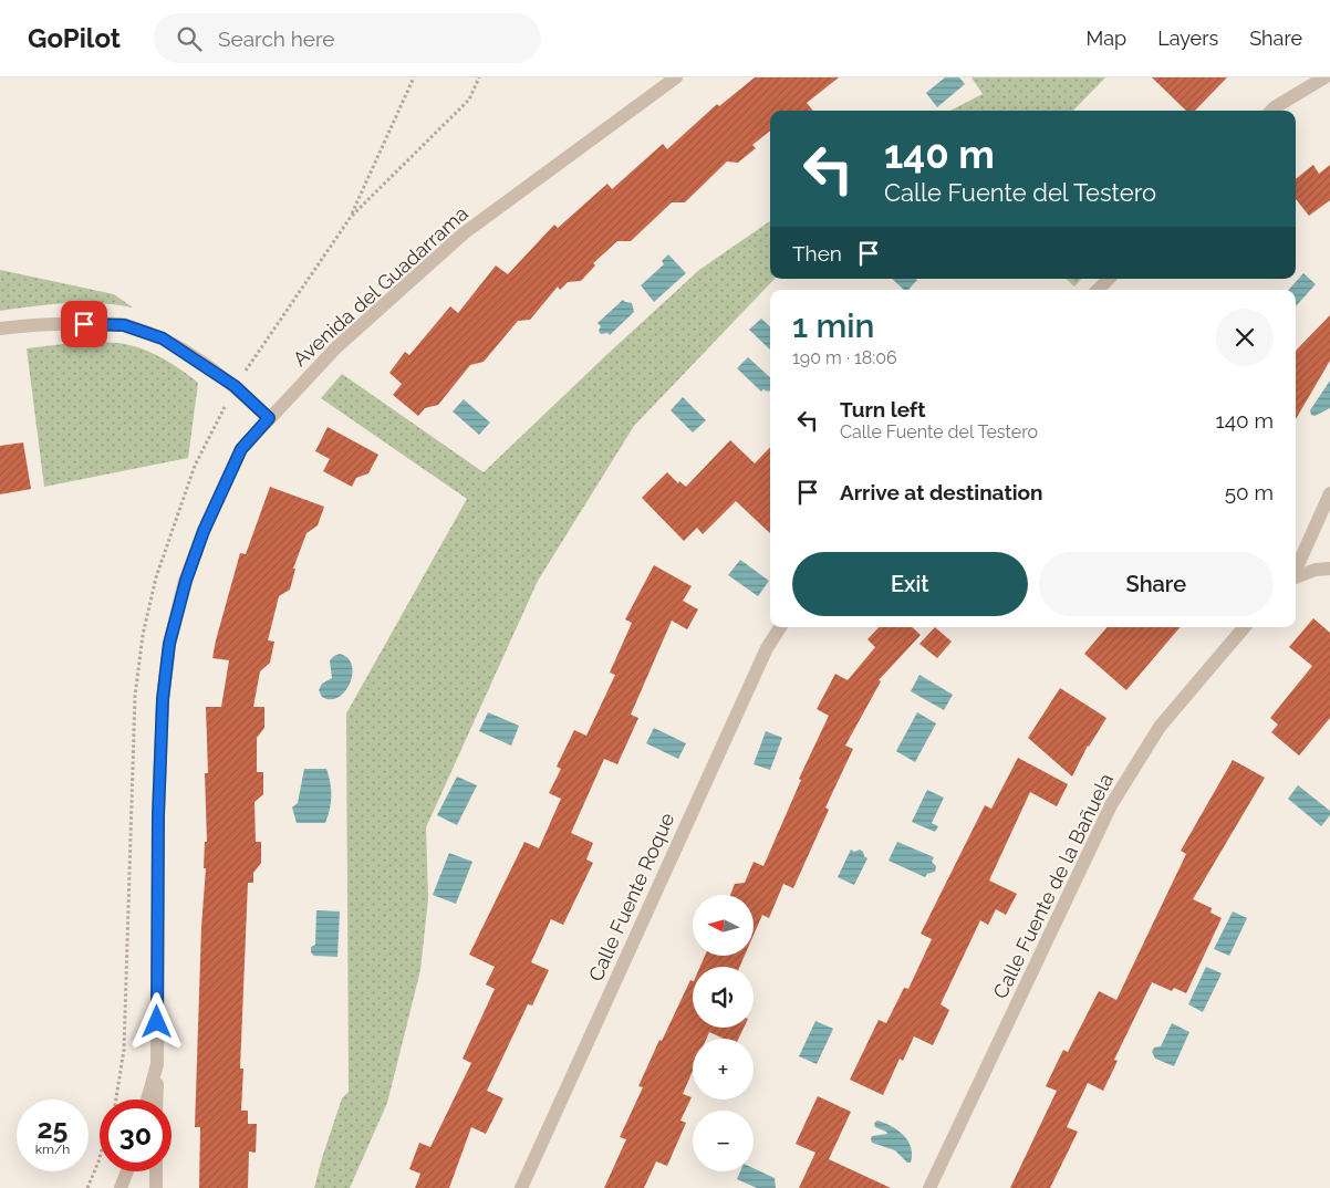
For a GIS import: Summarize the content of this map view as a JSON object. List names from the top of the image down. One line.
{"streets":{"street":["Avenida del Guadarrama","Calle Fuente de la Bañuela","Calle Fuente Roque"]},"north":"left","page":{"header":"GoPilot","search":"Search here","nav":["Map","Layers","Share"],"turn":["140 m","Calle Fuente del Testero"],"then":"Then","heading":["1 min","190 m · 18:06"],"list":[{"name":"Turn left","note":"Calle Fuente del Testero","value":"140 m"},{"name":"Arrive at destination","value":"50 m"}],"buttons":["Exit","Share"],"map_buttons":["+","−"],"speed":"25 km/h","limit":"30"}}
